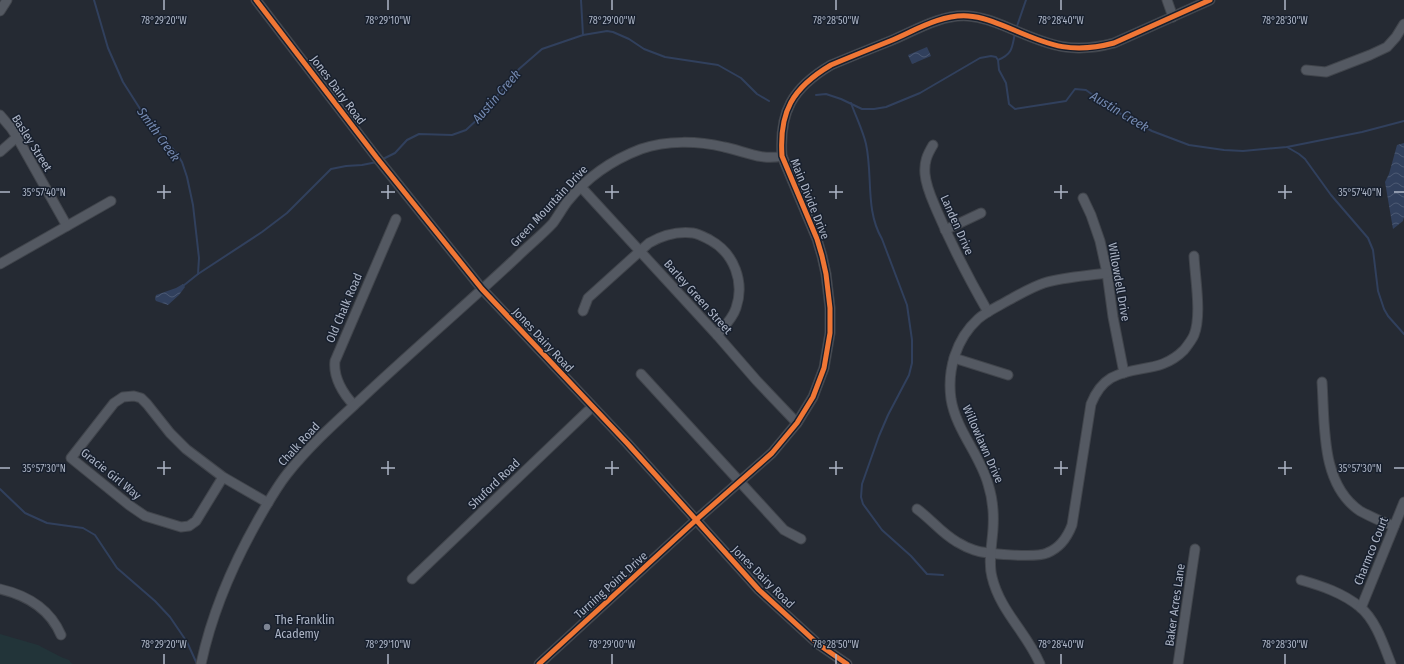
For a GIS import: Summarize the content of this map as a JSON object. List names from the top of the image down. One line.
{"streets":{"street":["Jones Dairy Road","Basley Street","Main Divide Drive","Green Mountain Drive","Landen Drive","Willowdell Drive","Barley Green Street","Old Chalk Road","Chalk Road","Willowlawn Drive","Gracie Girl Way","Shuford Road","Charmco Court","Turning Point Drive","Baker Acres Lane"]},"crossings":[["Jones Dairy Road","Main Divide Drive"],["Jones Dairy Road","Green Mountain Drive"],["Jones Dairy Road","Chalk Road"],["Jones Dairy Road","Shuford Road"],["Jones Dairy Road","Turning Point Drive"],["Main Divide Drive","Green Mountain Drive"],["Main Divide Drive","Barley Green Street"],["Main Divide Drive","Turning Point Drive"],["Green Mountain Drive","Barley Green Street"],["Green Mountain Drive","Chalk Road"],["Landen Drive","Willowlawn Drive"],["Willowdell Drive","Willowlawn Drive"],["Old Chalk Road","Chalk Road"],["Chalk Road","Gracie Girl Way"]],"water":["Austin Creek","Smith Creek"],"places":["The Franklin Academy"],"coordinates":["78°29'20\"W","78°29'10\"W","78°29'00\"W","78°28'50\"W","78°28'40\"W","78°28'30\"W","35°57'40\"N","35°57'30\"N"]}
